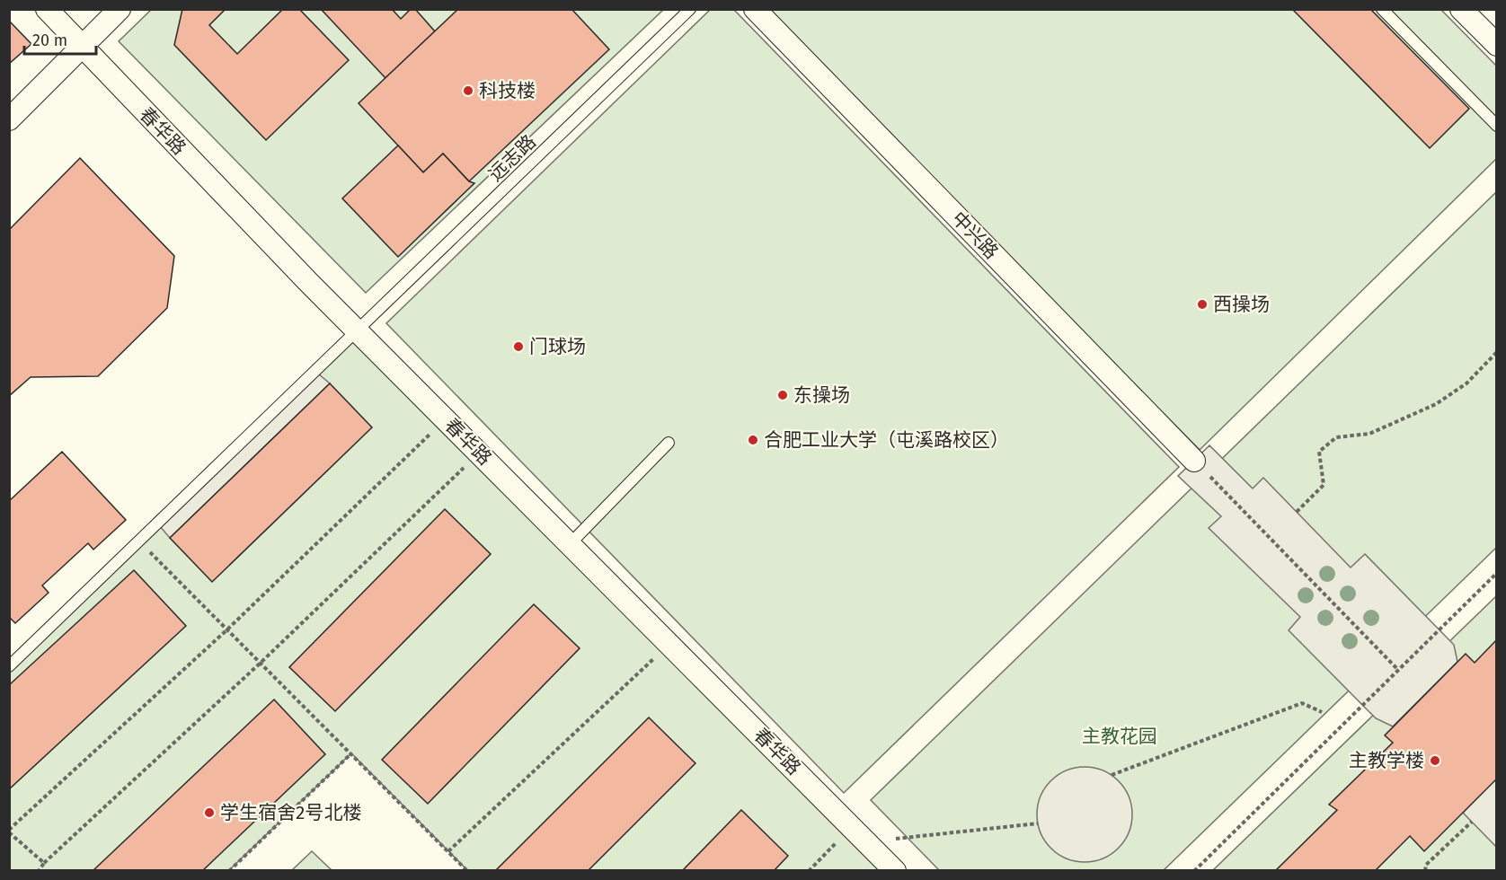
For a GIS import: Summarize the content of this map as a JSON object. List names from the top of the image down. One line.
{"streets":{"street":["春华路","中兴路"],"lane":["远志路"]},"crossings":[["春华路","远志路"]],"parks":["主教花园"],"places":["科技楼","西操场","门球场","东操场","合肥工业大学（屯溪路校区）","主教学楼","学生宿舍2号北楼"],"scale_bar":"20 m"}
